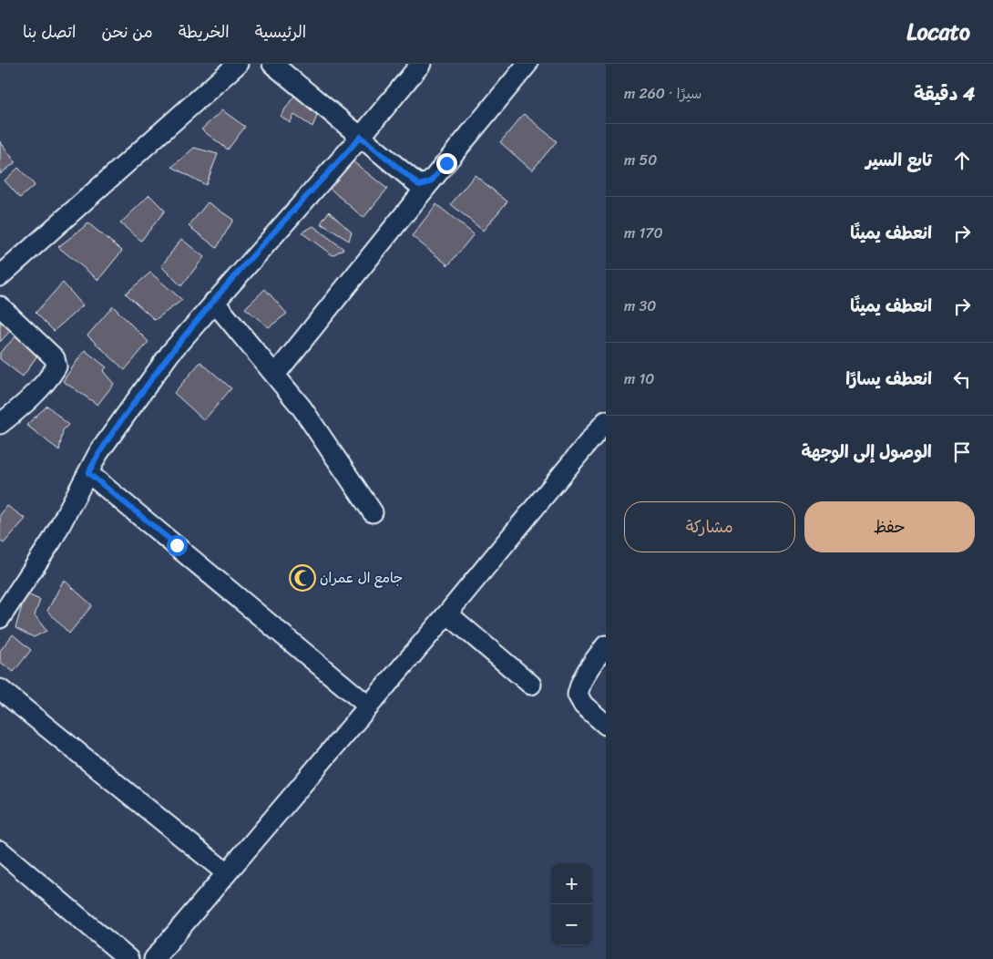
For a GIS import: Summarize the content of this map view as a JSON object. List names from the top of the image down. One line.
{"places":{"mosque":["جامع ال عمران"]},"page":{"header":"Locato","nav":["الرئيسية","الخريطة","من نحن","اتصل بنا"],"heading":["4 دقيقة","سيرًا · 260 m"],"list":[["تابع السير","50 m"],["انعطف يمينًا","170 m"],["انعطف يمينًا","30 m"],["انعطف يسارًا","10 m"],"الوصول إلى الوجهة"],"buttons":["حفظ","مشاركة"],"map_buttons":["+","−"]}}
